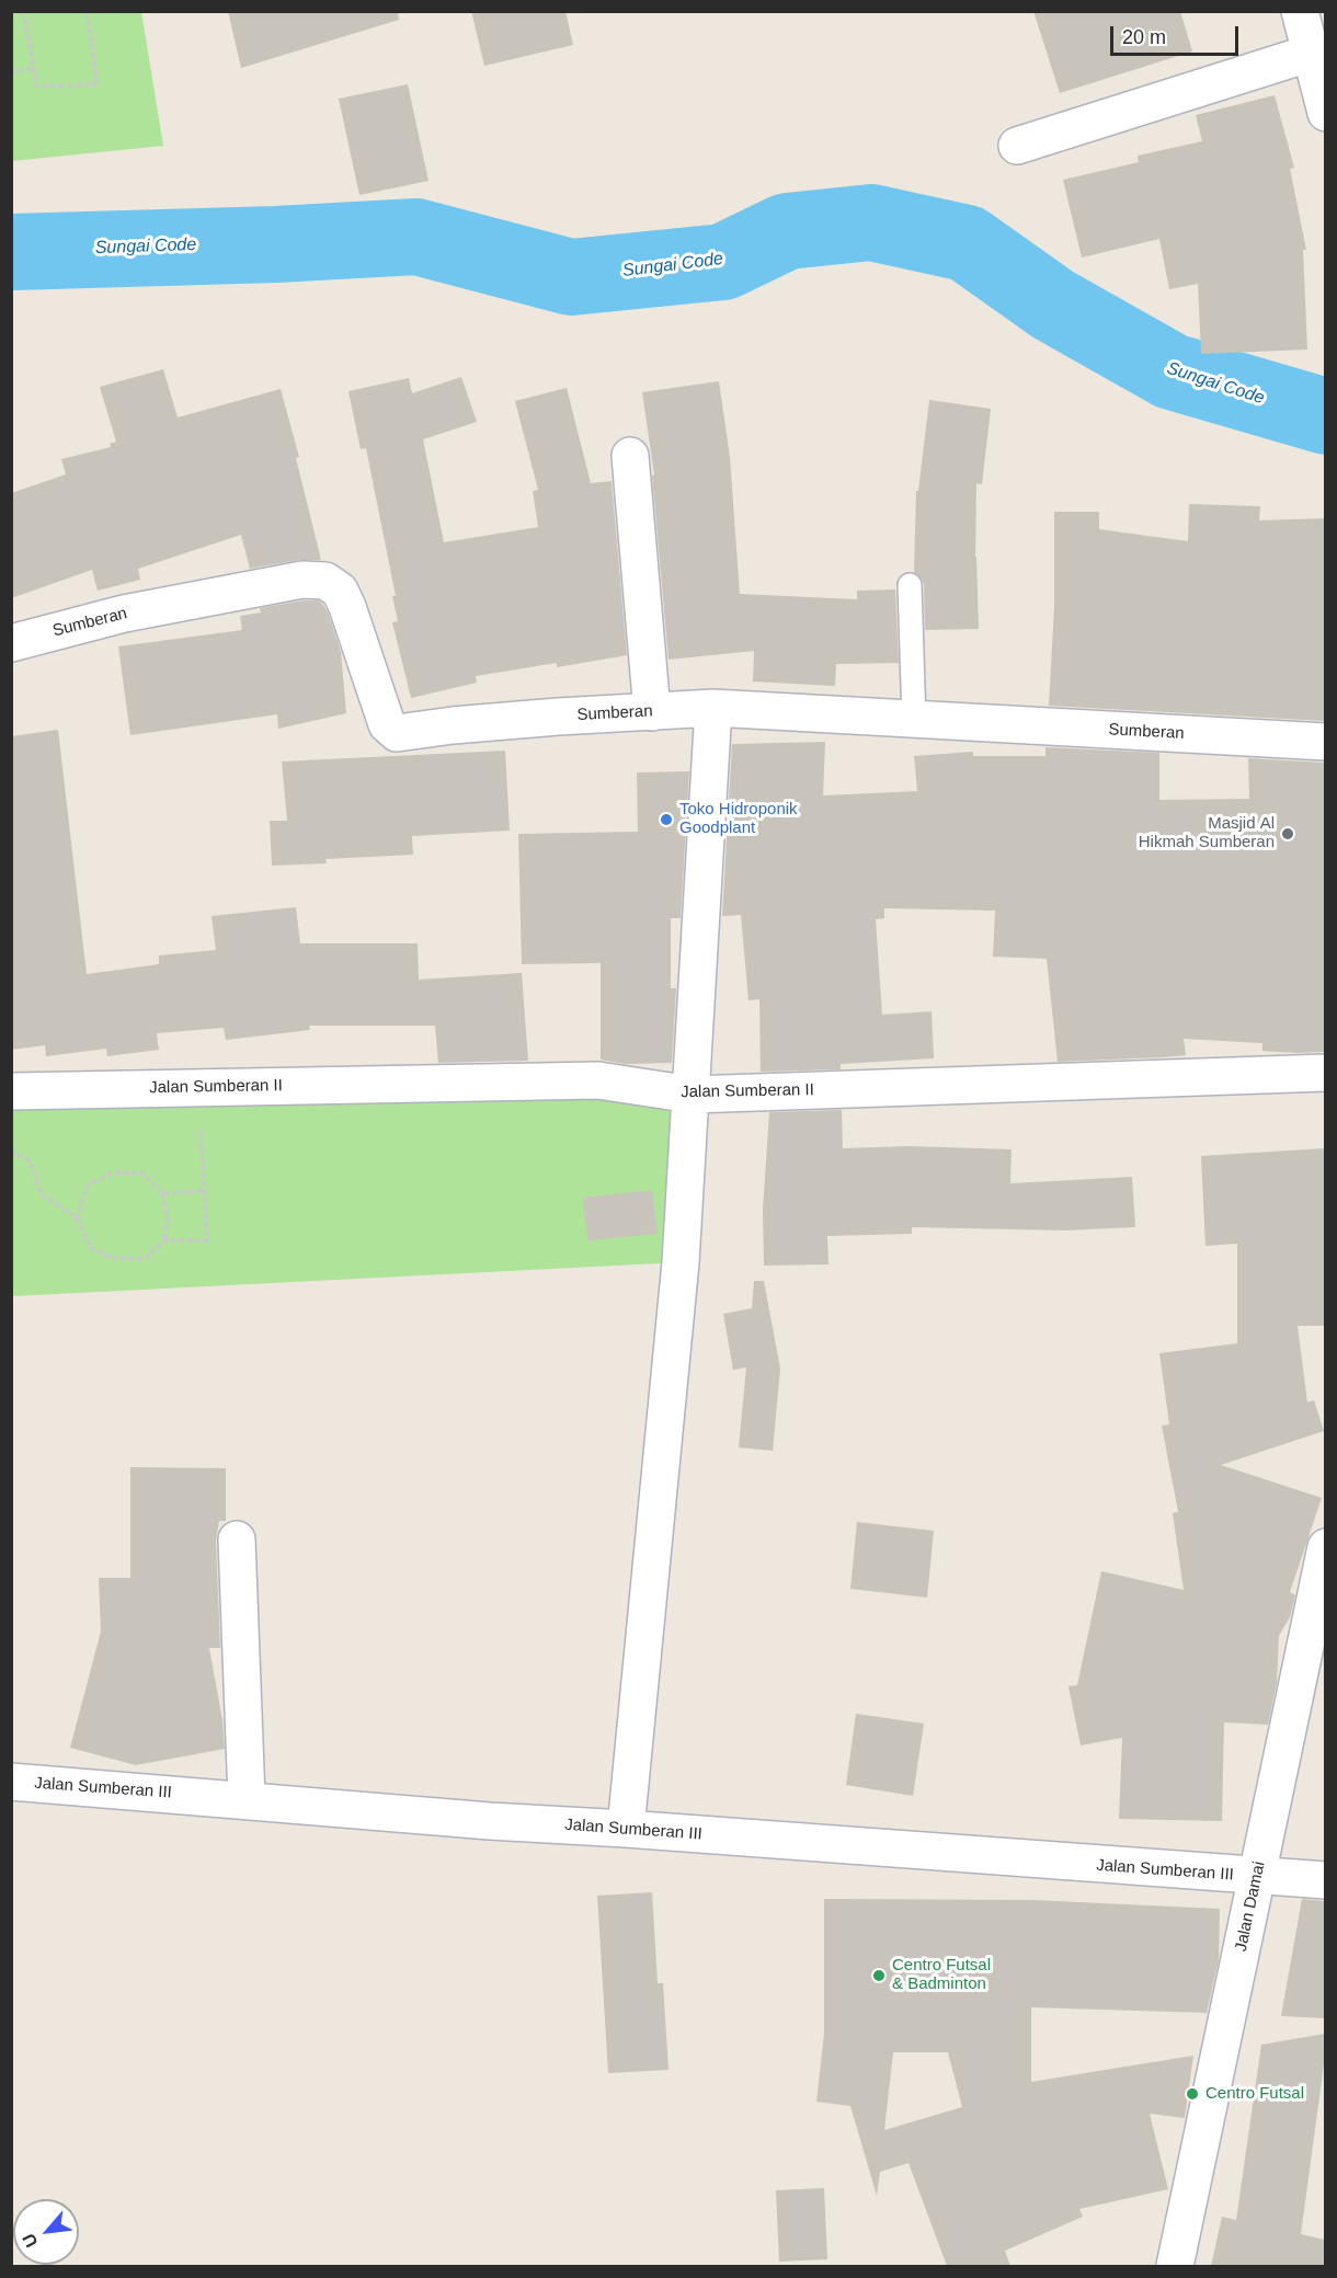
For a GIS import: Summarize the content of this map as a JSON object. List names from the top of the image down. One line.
{"streets":{"street":["Sumberan","Jalan Sumberan II","Jalan Sumberan III","Jalan Damai"]},"crossings":[["Jalan Sumberan III","Jalan Damai"]],"water":["Sungai Code"],"places":["Toko Hidroponik Goodplant","Masjid Al Hikmah Sumberan","Centro Futsal & Badminton","Centro Futsal"],"scale_bar":"20 m","north":"bottom left"}
